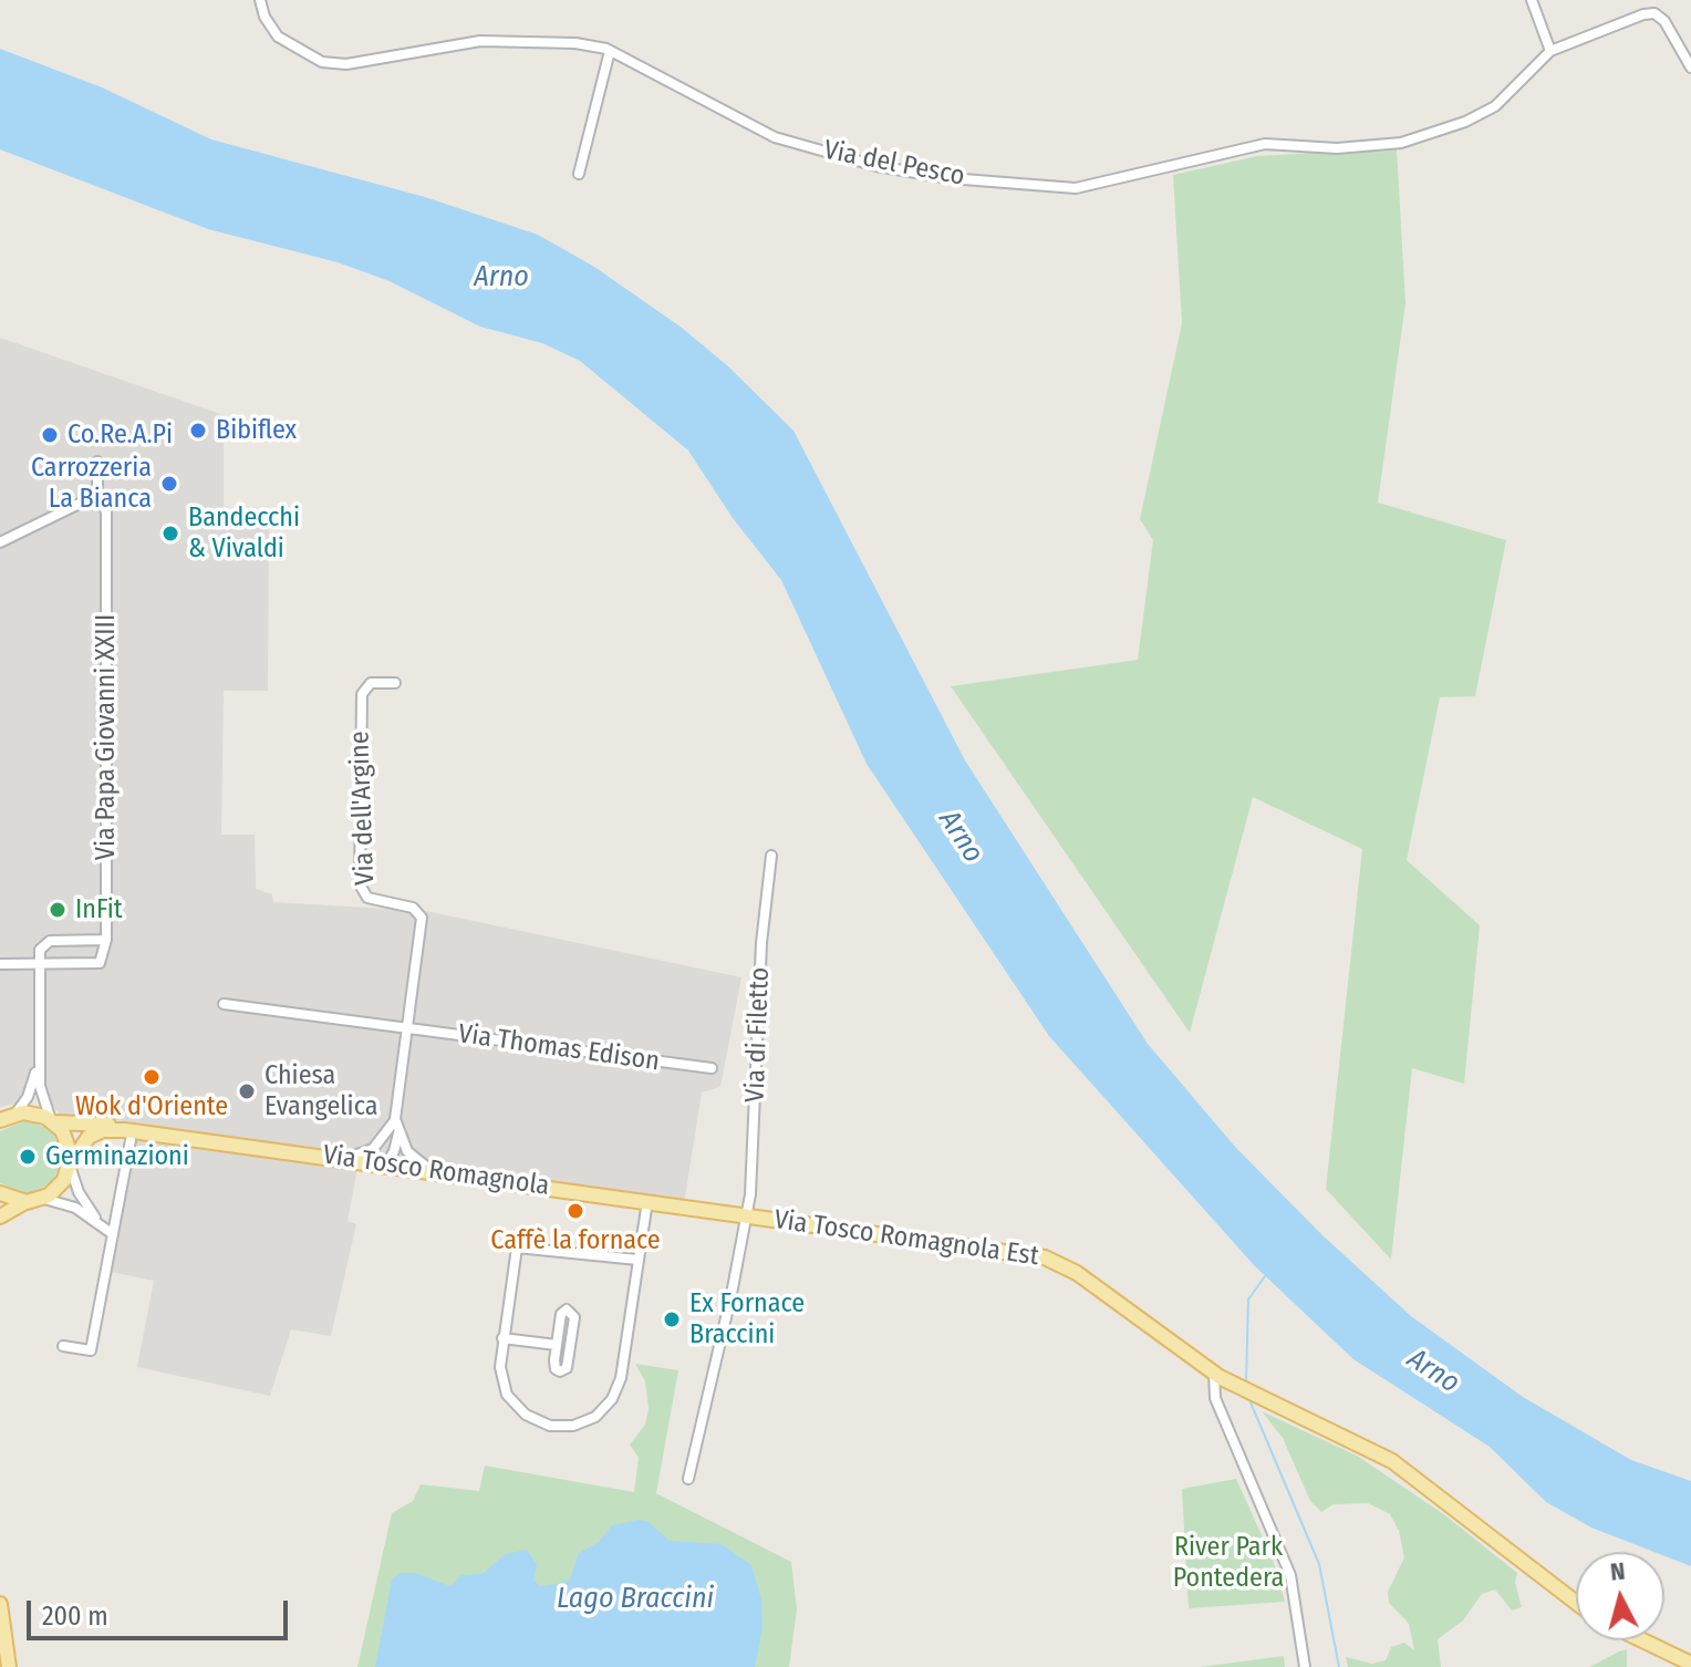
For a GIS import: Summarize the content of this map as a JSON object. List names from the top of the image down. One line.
{"streets":{"main road":["Via Tosco Romagnola","Via Tosco Romagnola Est"],"street":["Via del Pesco","Via Papa Giovanni XXIII","Via dell'Argine","Via di Filetto","Via Thomas Edison"]},"crossings":[["Via dell'Argine","Via Thomas Edison"],["Via di Filetto","Via Tosco Romagnola"],["Via di Filetto","Via Tosco Romagnola Est"],["Via Tosco Romagnola","Via Tosco Romagnola Est"]],"water":["Arno","Lago Braccini"],"parks":["River Park Pontedera"],"places":["Bibiflex","Co.Re.A.Pi","Carrozzeria La Bianca","Bandecchi & Vivaldi","InFit","Wok d'Oriente","Chiesa Evangelica","Germinazioni","Caffè la fornace","Ex Fornace Braccini"],"scale_bar":"200 m","north":"top"}
